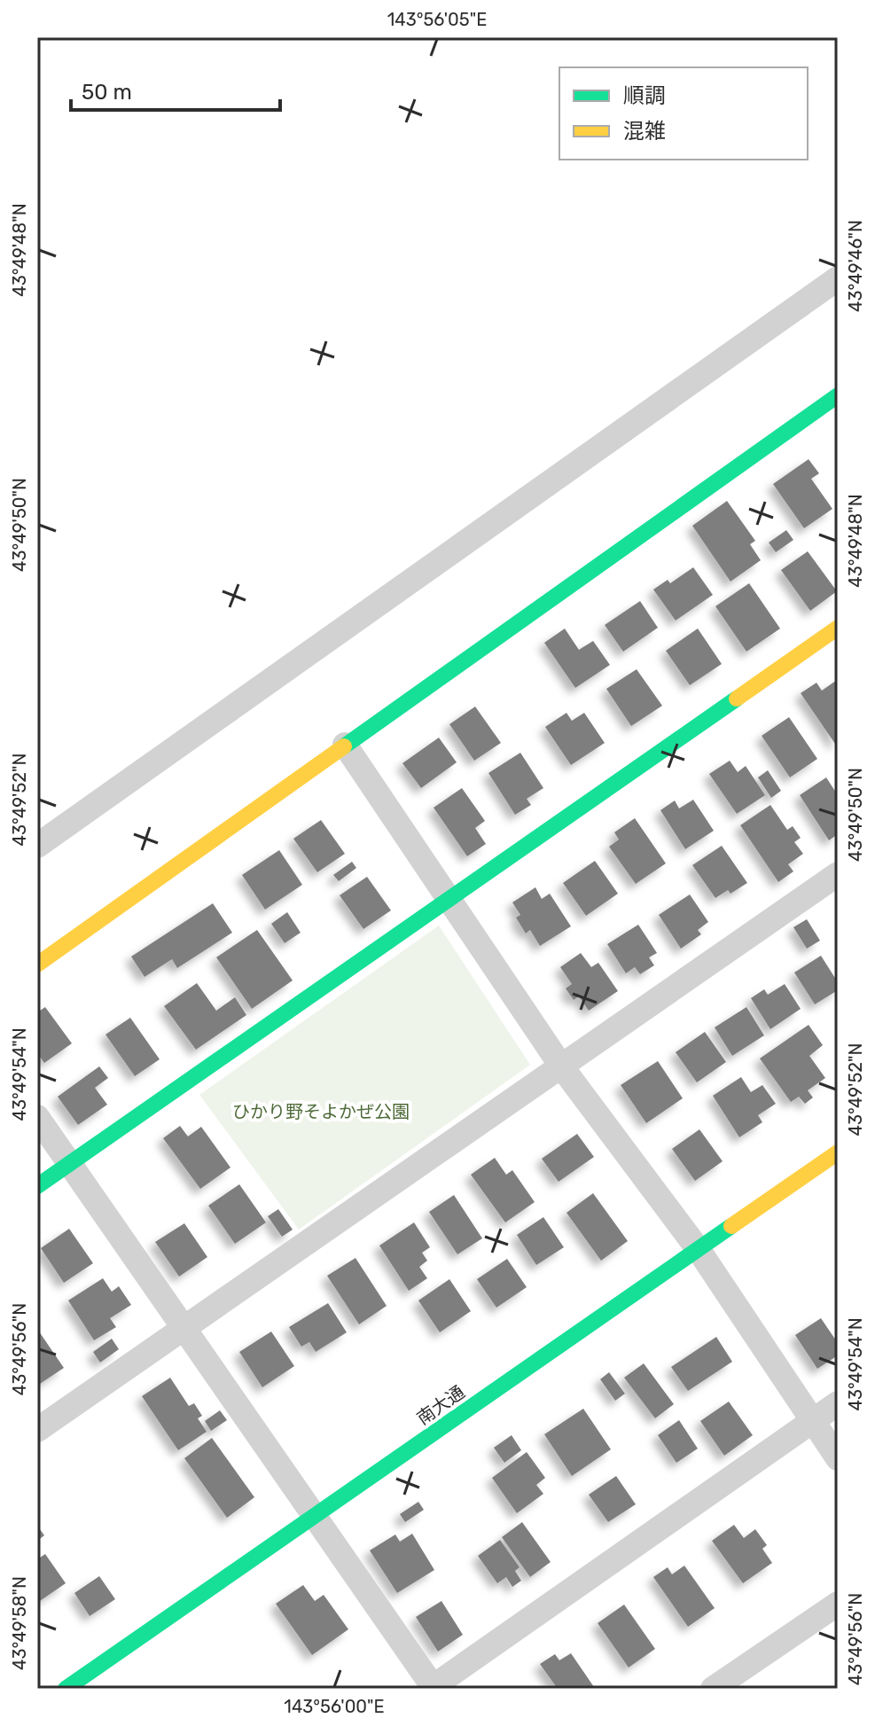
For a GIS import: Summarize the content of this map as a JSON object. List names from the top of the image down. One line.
{"streets":{"street":["南大通"]},"parks":["ひかり野そよかぜ公園"],"legend":["順調","混雑"],"scale_bar":"50 m","coordinates":["143°56'05\"E","43°49'48\"N","43°49'46\"N","43°49'50\"N","43°49'52\"N","43°49'54\"N","43°49'56\"N","43°49'58\"N","143°56'00\"E"]}
